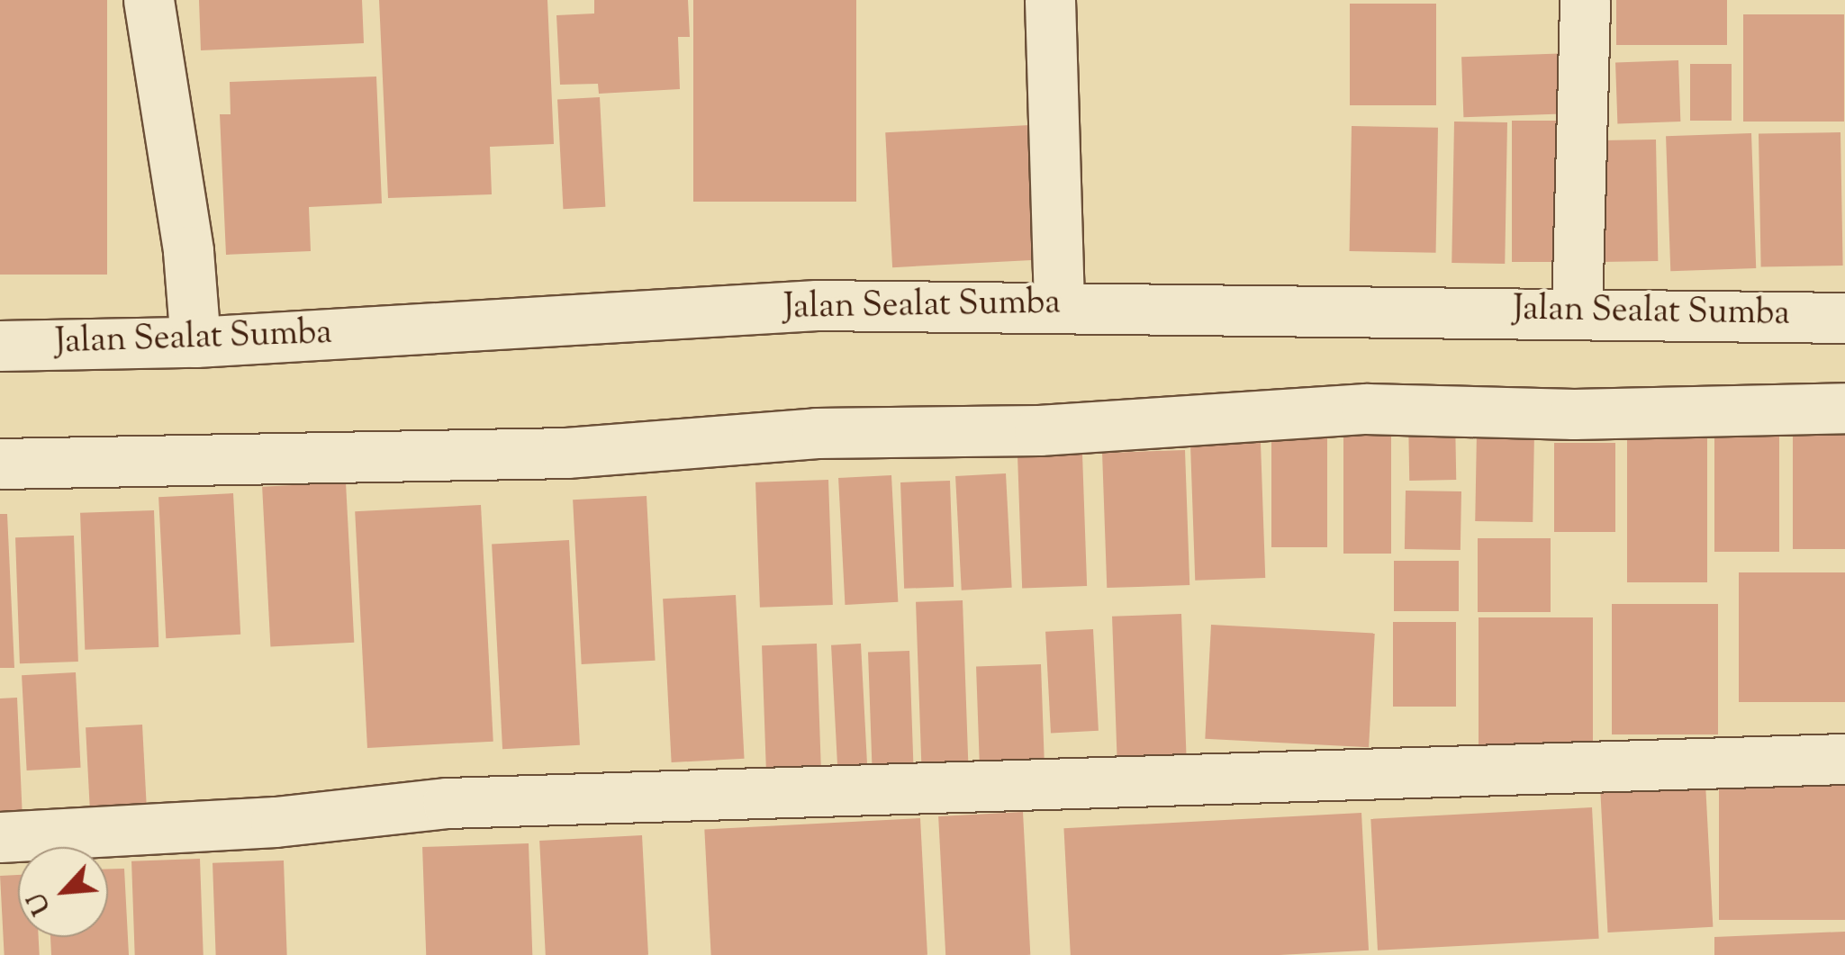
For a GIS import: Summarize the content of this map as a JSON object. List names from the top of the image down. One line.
{"streets":{"street":["Jalan Sealat Sumba"]},"north":"bottom left"}
